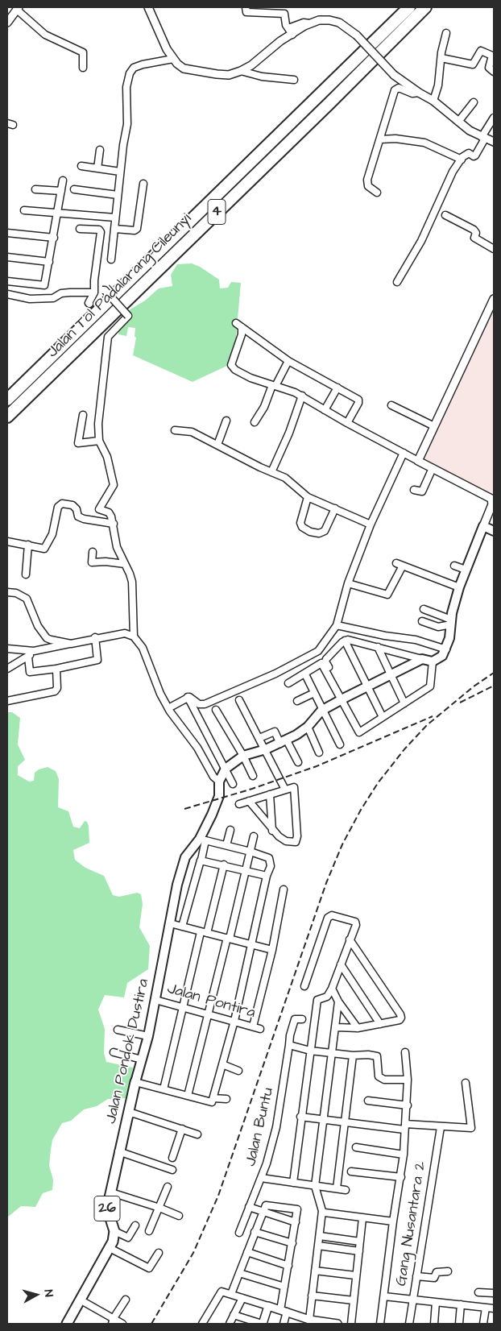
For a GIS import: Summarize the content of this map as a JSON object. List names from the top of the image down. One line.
{"streets":{"highway":["4","Jalan Tol Padalarang–Cileunyi"],"main road":["Jalan Pondok Dustira","26"],"street":["Jalan Pontira","Jalan Buntu","Gang Nusantara 2"]},"crossings":[["Jalan Pontira","Jalan Pondok Dustira"],["Jalan Pondok Dustira","26"]],"north":"right"}
